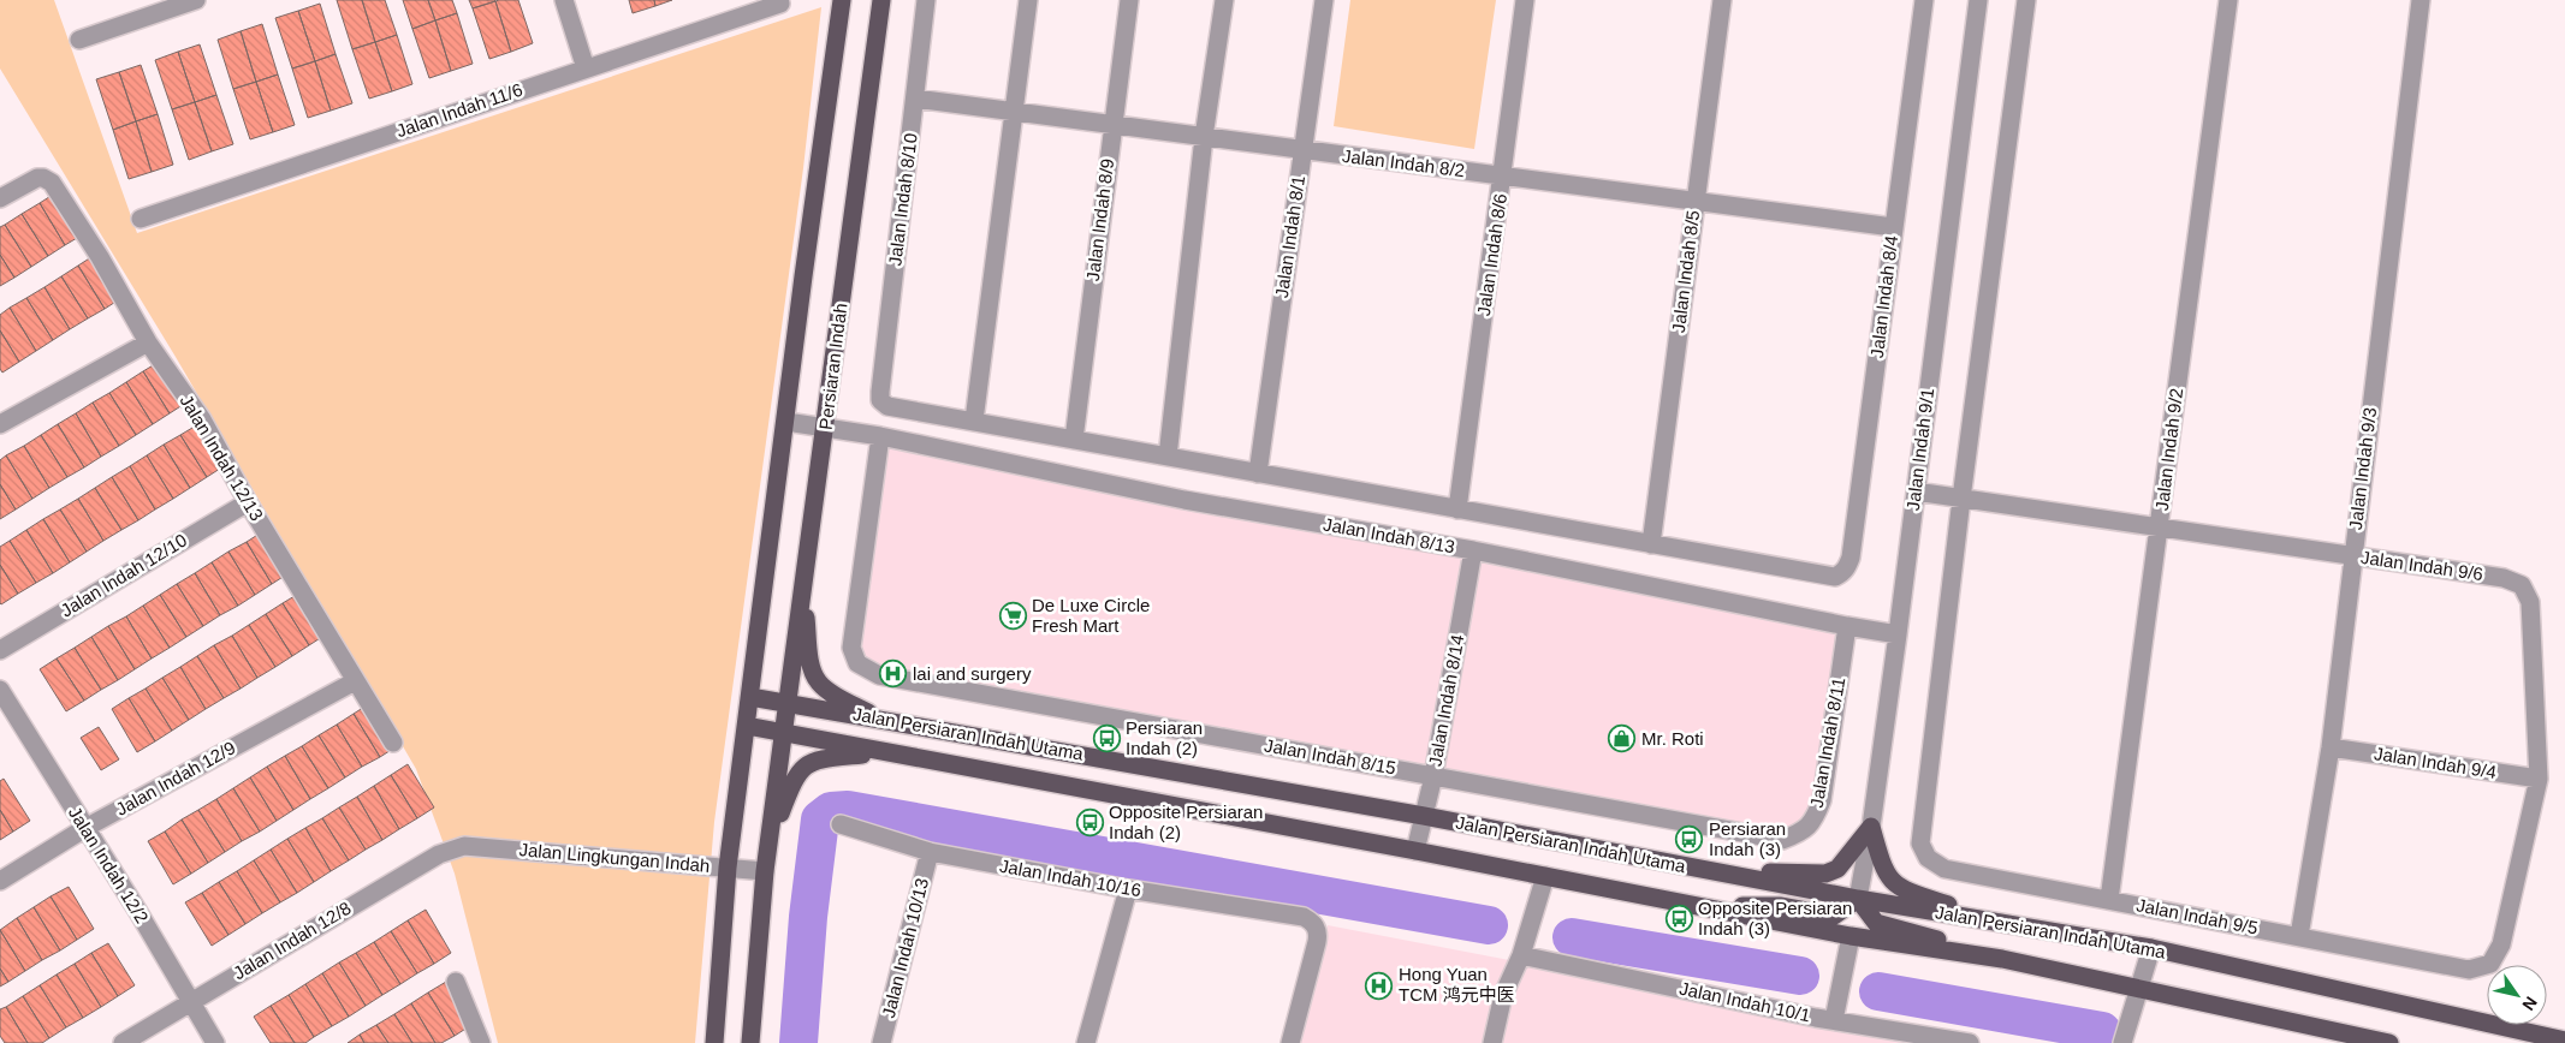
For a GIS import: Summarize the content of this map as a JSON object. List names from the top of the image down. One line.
{"streets":{"main road":["Persiaran Indah","Jalan Persiaran Indah Utama"],"street":["Jalan Indah 11/6","Jalan Indah 8/2","Jalan Indah 8/10","Jalan Indah 8/9","Jalan Indah 8/1","Jalan Indah 8/6","Jalan Indah 8/5","Jalan Indah 8/4","Jalan Indah 9/1","Jalan Indah 9/2","Jalan Indah 12/13","Jalan Indah 9/3","Jalan Indah 8/13","Jalan Indah 9/6","Jalan Indah 12/10","Jalan Indah 8/14","Jalan Indah 8/11","Jalan Indah 8/15","Jalan Indah 9/4","Jalan Indah 12/9","Jalan Lingkungan Indah","Jalan Indah 12/2","Jalan Indah 10/16","Jalan Indah 9/5","Jalan Indah 12/8","Jalan Indah 10/13","Jalan Indah 10/1"]},"crossings":[["Jalan Indah 8/2","Jalan Indah 8/10"],["Jalan Indah 8/2","Jalan Indah 8/9"],["Jalan Indah 8/2","Jalan Indah 8/1"],["Jalan Indah 8/2","Jalan Indah 8/6"],["Jalan Indah 8/2","Jalan Indah 8/5"],["Jalan Indah 8/2","Jalan Indah 8/4"],["Jalan Indah 8/5","Jalan Indah 8/4"],["Persiaran Indah","Jalan Indah 8/13"],["Persiaran Indah","Jalan Persiaran Indah Utama"],["Jalan Indah 9/1","Jalan Indah 8/13"],["Jalan Indah 9/1","Jalan Indah 9/6"],["Jalan Indah 9/1","Jalan Persiaran Indah Utama"],["Jalan Indah 9/2","Jalan Indah 9/6"],["Jalan Indah 9/2","Jalan Indah 9/5"],["Jalan Indah 12/13","Jalan Indah 12/10"],["Jalan Indah 12/13","Jalan Indah 12/9"],["Jalan Indah 9/3","Jalan Indah 9/6"],["Jalan Indah 9/3","Jalan Indah 9/4"],["Jalan Indah 9/3","Jalan Indah 9/5"],["Jalan Indah 8/13","Jalan Indah 8/14"],["Jalan Indah 8/13","Jalan Indah 8/11"],["Jalan Indah 8/13","Jalan Indah 8/15"],["Jalan Indah 9/6","Jalan Indah 9/4"],["Jalan Indah 9/6","Jalan Indah 9/5"],["Jalan Indah 8/14","Jalan Persiaran Indah Utama"],["Jalan Indah 8/14","Jalan Indah 8/15"],["Jalan Indah 8/11","Jalan Indah 8/15"],["Jalan Indah 12/9","Jalan Indah 12/2"],["Jalan Lingkungan Indah","Jalan Indah 12/8"],["Jalan Indah 12/2","Jalan Indah 12/8"],["Jalan Indah 10/16","Jalan Indah 10/13"]],"places":{"supermarket":["De Luxe Circle Fresh Mart"],"hospital":["lai and surgery","Hong Yuan TCM 鸿元中医"],"bus stop":["Persiaran Indah (2)","Opposite Persiaran Indah (2)","Persiaran Indah (3)","Opposite Persiaran Indah (3)"],"shop":["Mr. Roti"]},"north":"bottom right"}
